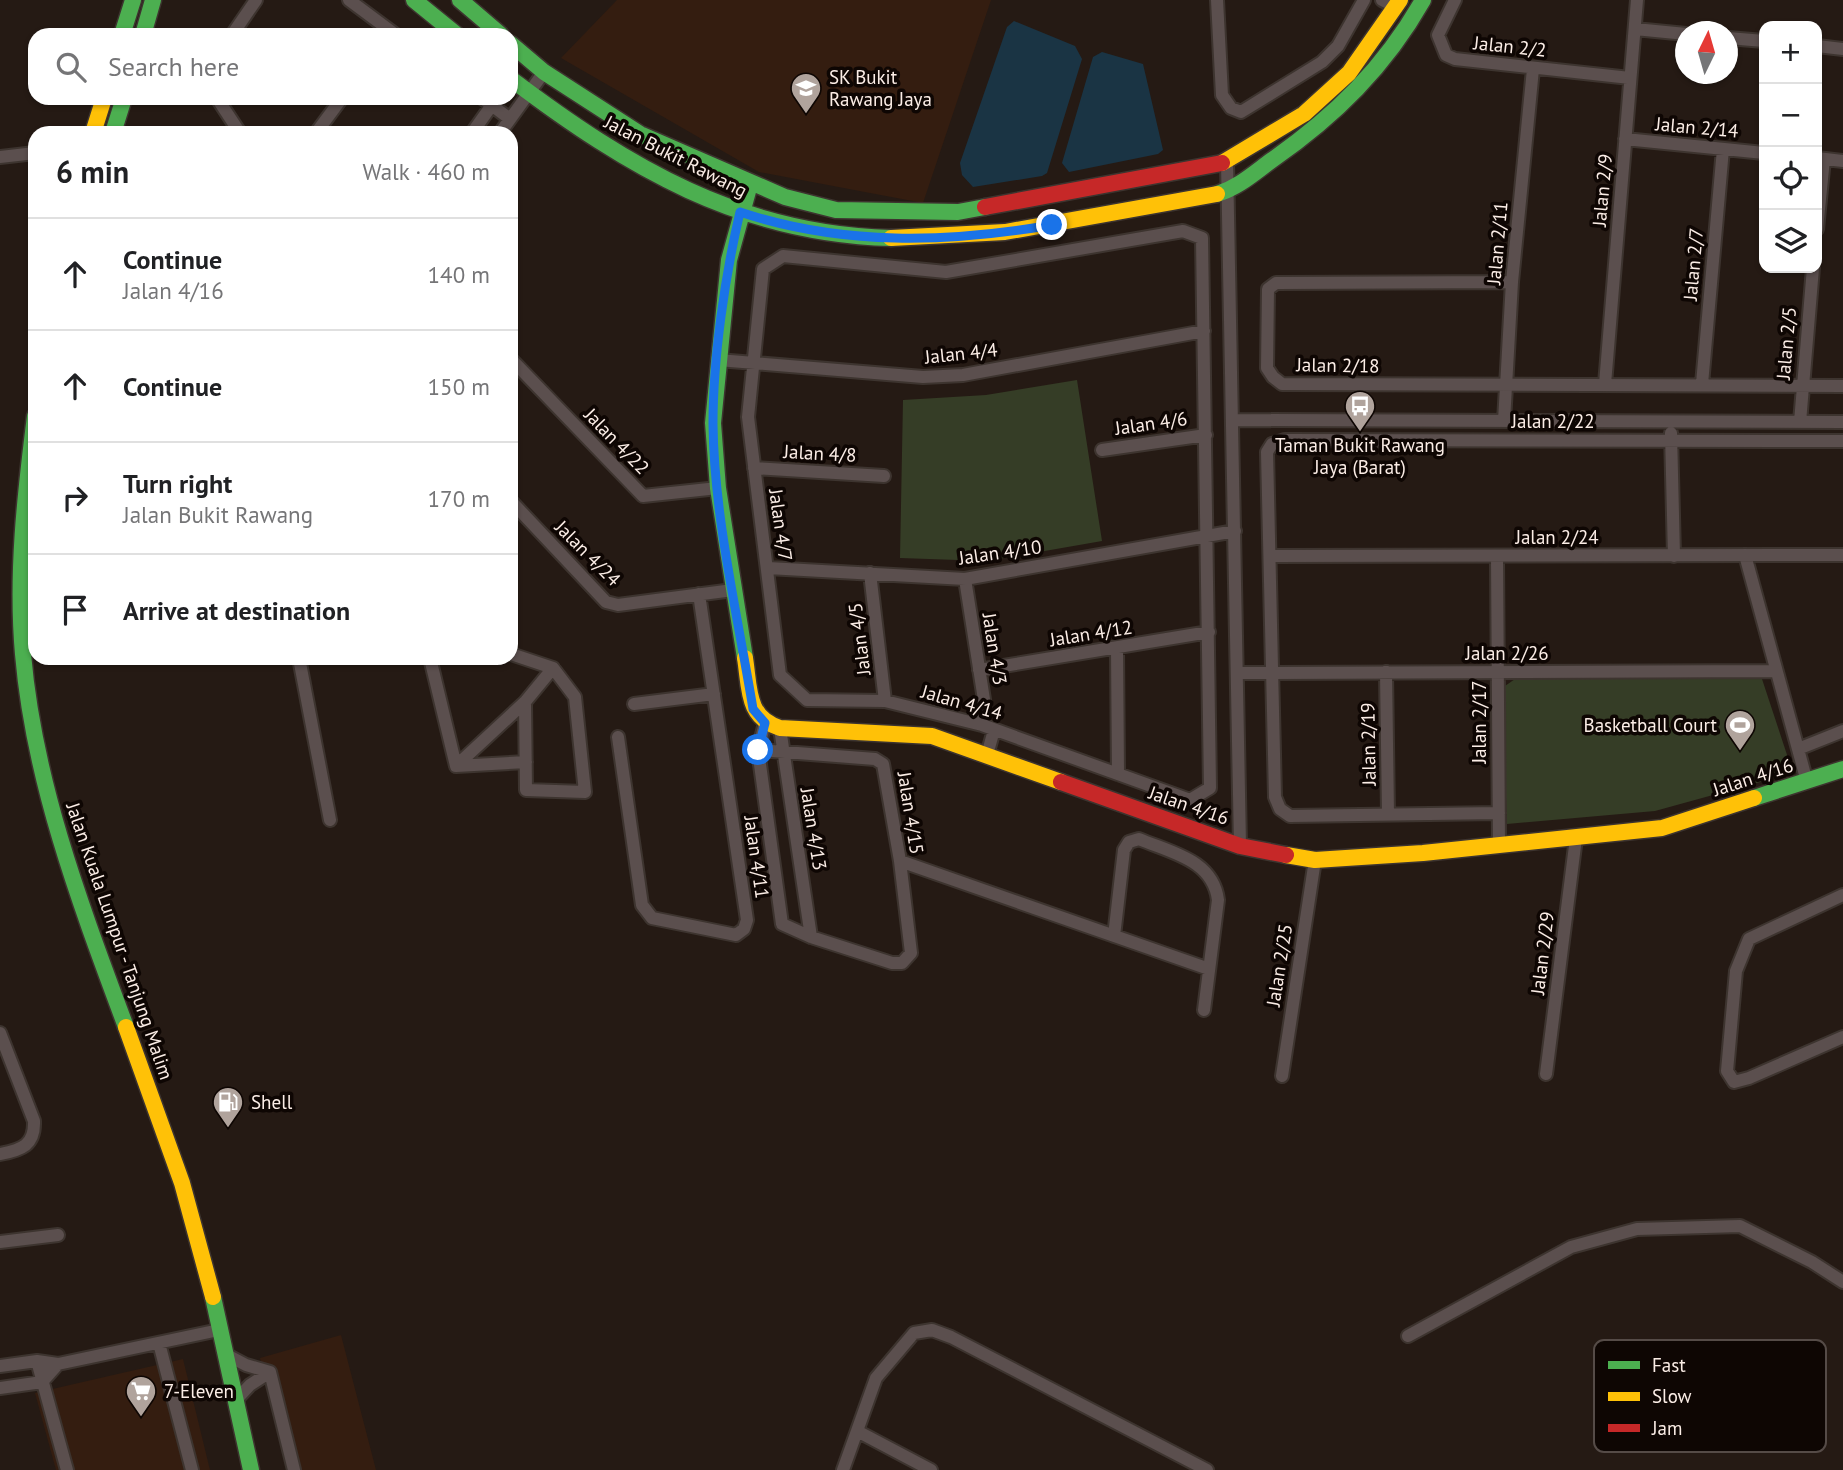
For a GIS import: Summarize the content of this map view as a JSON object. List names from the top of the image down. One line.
{"streets":{"street":["Jalan 2/2","Jalan 2/14","Jalan Bukit Rawang","Jalan 2/9","Jalan 2/11","Jalan 2/7","Jalan 2/5","Jalan 4/4","Jalan 2/18","Jalan 2/22","Jalan 4/6","Jalan 4/22","Jalan 4/8","Jalan 4/7","Jalan 2/24","Jalan 4/10","Jalan 4/24","Jalan 4/12","Jalan 4/5","Jalan 4/3","Jalan 2/26","Jalan 4/14","Jalan 2/17","Jalan 2/19","Jalan 4/16","Jalan 4/15","Jalan 4/13","Jalan 4/11","Jalan Kuala Lumpur - Tanjung Malim","Jalan 2/29","Jalan 2/25"]},"crossings":[["Jalan 2/2","Jalan 2/9"],["Jalan 2/2","Jalan 2/11"],["Jalan 2/14","Jalan 2/9"],["Jalan 2/14","Jalan 2/7"],["Jalan 2/11","Jalan 2/18"],["Jalan 4/4","Jalan 4/7"],["Jalan 2/22","Jalan 2/24"],["Jalan 4/8","Jalan 4/7"],["Jalan 4/7","Jalan 4/10"],["Jalan 4/7","Jalan 4/14"],["Jalan 2/24","Jalan 2/17"],["Jalan 4/10","Jalan 4/5"],["Jalan 4/10","Jalan 4/3"],["Jalan 4/24","Jalan 4/11"],["Jalan 4/12","Jalan 4/3"],["Jalan 4/12","Jalan 4/14"],["Jalan 4/5","Jalan 4/14"],["Jalan 4/3","Jalan 4/14"],["Jalan 4/3","Jalan 4/16"],["Jalan 2/26","Jalan 2/17"],["Jalan 2/26","Jalan 2/19"],["Jalan 2/17","Jalan 4/16"],["Jalan 4/16","Jalan 4/13"],["Jalan 4/16","Jalan 2/29"],["Jalan 4/16","Jalan 2/25"],["Jalan 4/15","Jalan 4/13"]],"places":{"school or university":["SK Bukit Rawang Jaya"],"bus stop":["Taman Bukit Rawang Jaya (Barat)"],"sports":["Basketball Court"],"fuel station":["Shell"],"supermarket":["7-Eleven"]},"legend":["Fast","Slow","Jam"],"north":"top","page":{"map_buttons":["+","−"],"search":"Search here","heading":["6 min","Walk · 460 m"],"list":[["Continue","Jalan 4/16","140 m"],["Continue","150 m"],["Turn right","Jalan Bukit Rawang","170 m"],"Arrive at destination"]}}
